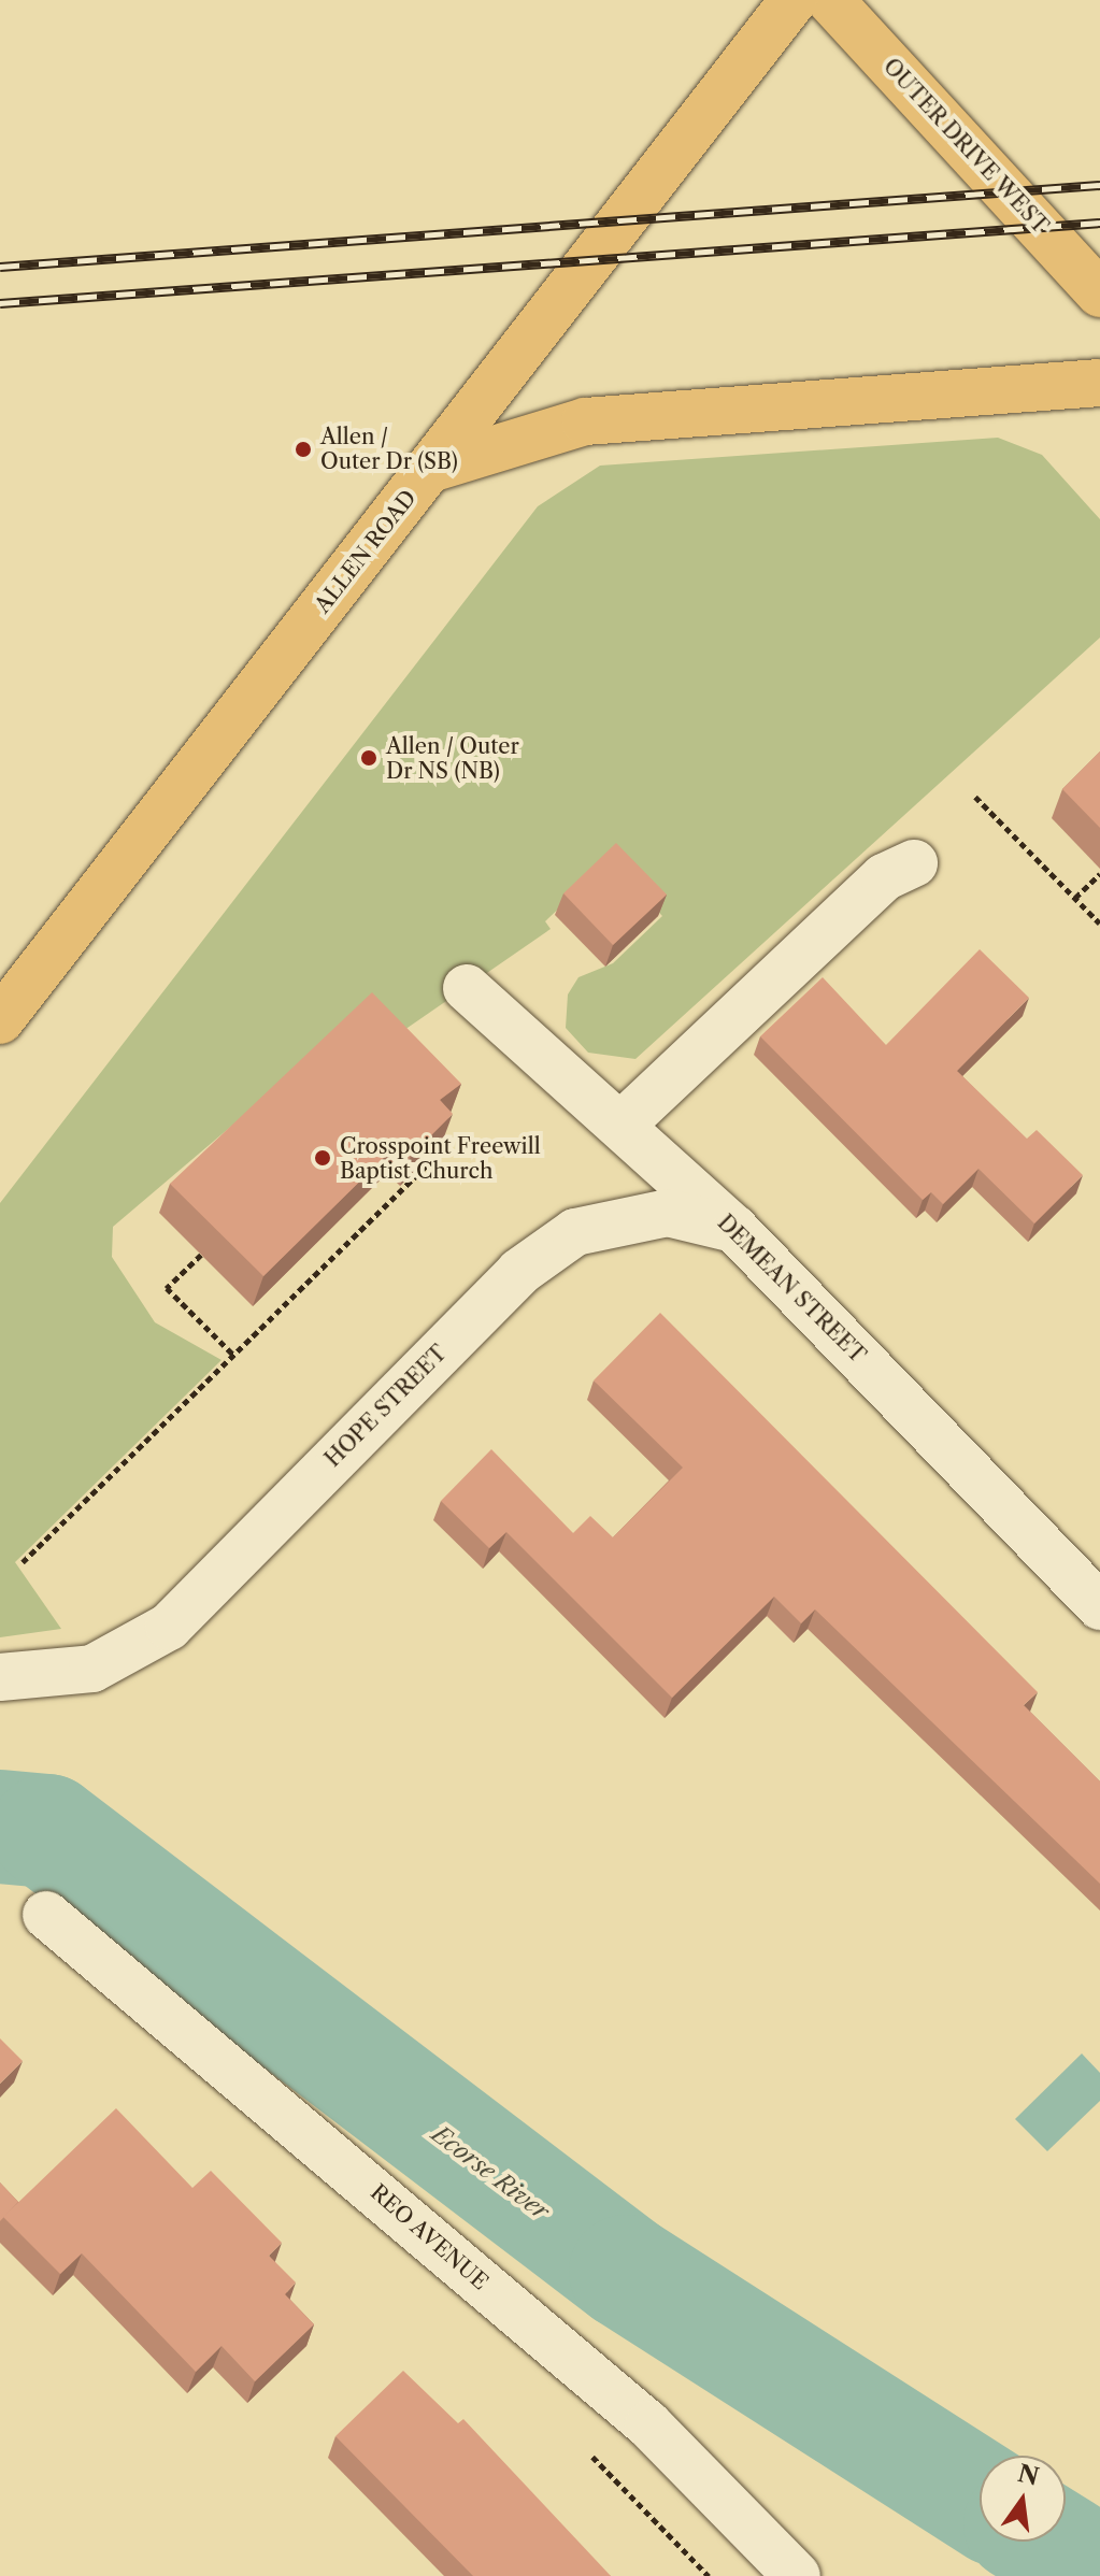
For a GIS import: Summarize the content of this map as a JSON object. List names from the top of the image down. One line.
{"streets":{"main road":["OUTER DRIVE WEST","ALLEN ROAD"],"street":["DEMEAN STREET","HOPE STREET","REO AVENUE"]},"crossings":[["DEMEAN STREET","HOPE STREET"]],"water":["Ecorse River"],"places":["Allen / Outer Dr (SB)","Allen / Outer Dr NS (NB)","Crosspoint Freewill Baptist Church"],"north":"top"}
